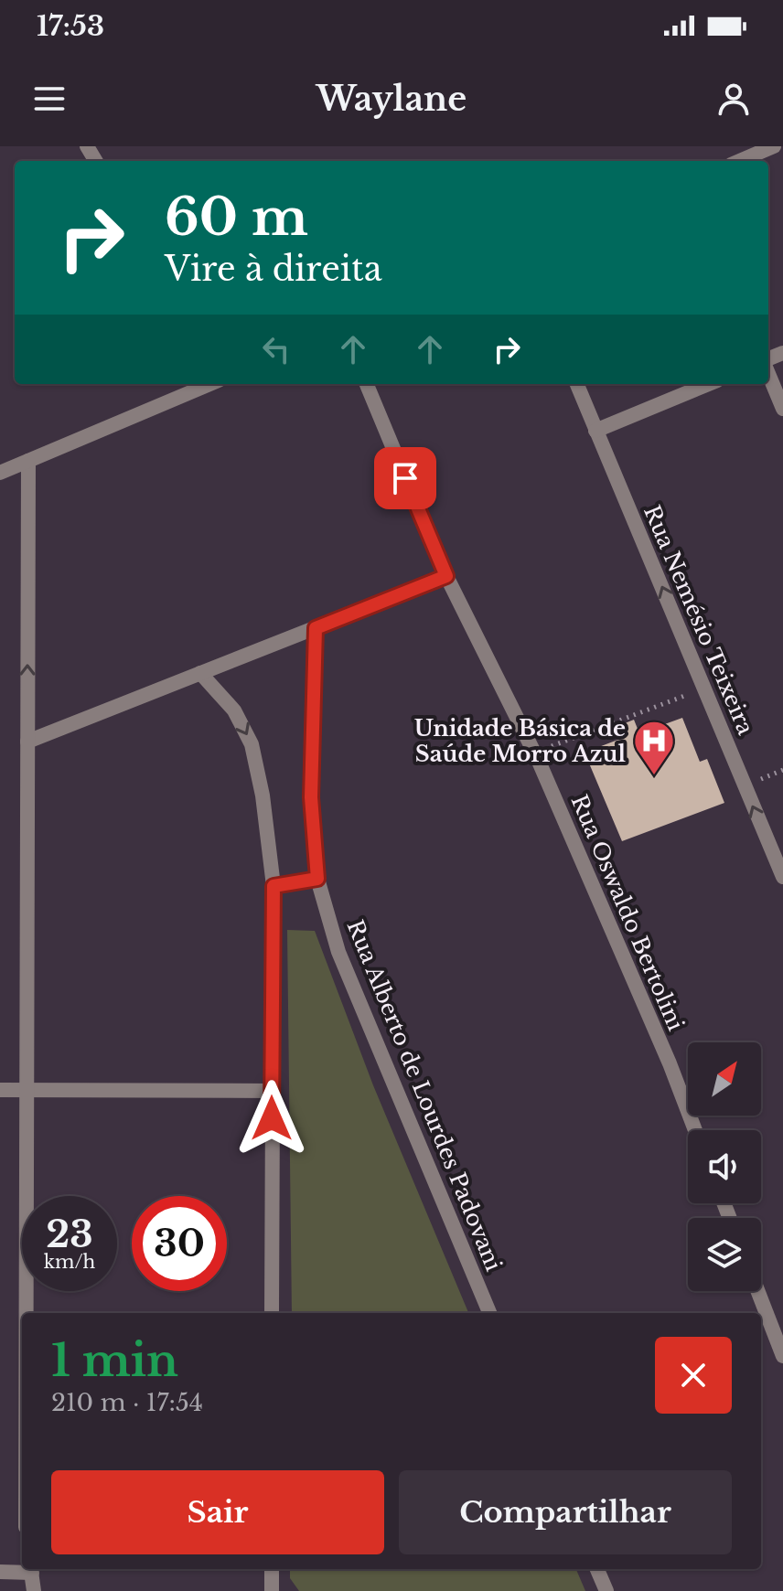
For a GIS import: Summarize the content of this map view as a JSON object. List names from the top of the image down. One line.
{"streets":{"street":["Rua Nemésio Teixeira","Rua Oswaldo Bertolini","Rua Alberto de Lourdes Padovani"]},"one_way":["Rua Nemésio Teixeira"],"places":{"hospital":["Unidade Básica de Saúde Morro Azul"]},"north":"top right","page":{"status":"17:53","header":"Waylane","turn":["60 m","Vire à direita"],"speed":"23 km/h","limit":"30","heading":["1 min","210 m · 17:54"],"buttons":["Sair","Compartilhar"]}}
